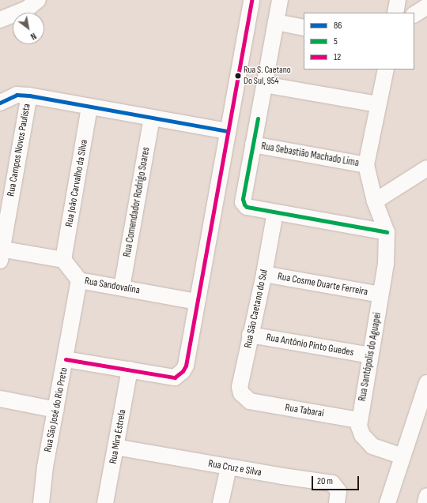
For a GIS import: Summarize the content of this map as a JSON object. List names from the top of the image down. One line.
{"streets":{"street":["Rua Campos Novos Paulista","Rua Sebastião Machado Lima","Rua João Carvalho da Silva","Rua Comendador Rodrigo Soares","Rua Cosme Duarte Ferreira","Rua Sandovalina","Rua São Caetano do Sul","Rua Antônio Pinto Guedes","Rua Santópolis do Aguapei","Rua São José do Rio Preto","Rua Tabaraí","Rua Mira Estrela","Rua Cruz e Silva"]},"crossings":[["Rua João Carvalho da Silva","Rua Sandovalina"],["Rua Comendador Rodrigo Soares","Rua Sandovalina"],["Rua Cosme Duarte Ferreira","Rua São Caetano do Sul"],["Rua Cosme Duarte Ferreira","Rua Santópolis do Aguapei"],["Rua Sandovalina","Rua São José do Rio Preto"],["Rua São Caetano do Sul","Rua Antônio Pinto Guedes"],["Rua São Caetano do Sul","Rua Tabaraí"],["Rua Antônio Pinto Guedes","Rua Santópolis do Aguapei"],["Rua Santópolis do Aguapei","Rua Tabaraí"],["Rua Mira Estrela","Rua Cruz e Silva"]],"places":["Rua S. Caetano Do Sul, 954"],"lines":["transit line 12","transit line 86","transit line 5"],"legend":["86","5","12"],"scale_bar":"20 m","north":"bottom right"}
